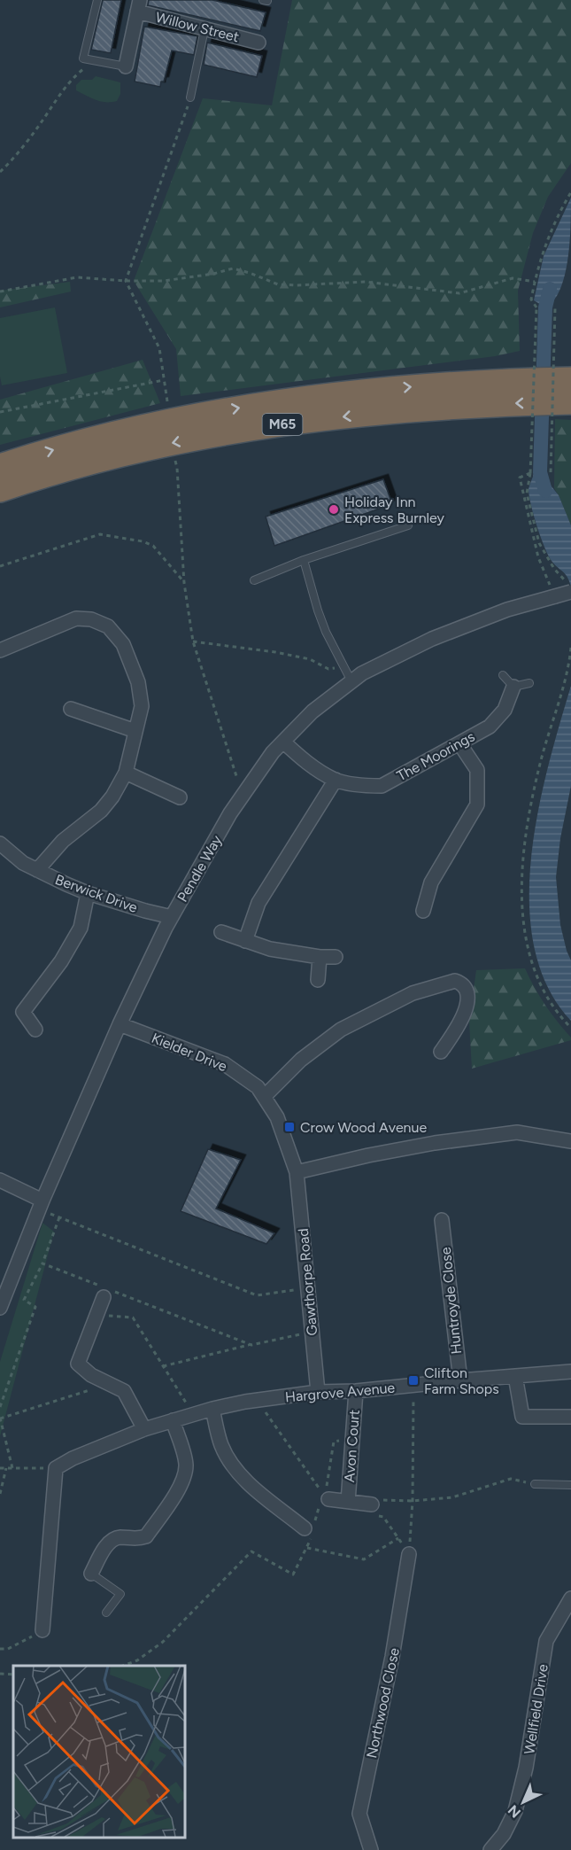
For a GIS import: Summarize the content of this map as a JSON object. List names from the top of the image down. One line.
{"streets":{"highway":["M65"],"street":["Willow Street","The Moorings","Pendle Way","Berwick Drive","Kielder Drive","Gawthorpe Road","Huntroyde Close","Hargrove Avenue","Avon Court","Northwood Close","Wellfield Drive"]},"crossings":[["The Moorings","Pendle Way"],["Pendle Way","Berwick Drive"],["Pendle Way","Kielder Drive"],["Kielder Drive","Gawthorpe Road"],["Gawthorpe Road","Hargrove Avenue"],["Huntroyde Close","Hargrove Avenue"],["Hargrove Avenue","Avon Court"]],"places":{"other":["Holiday Inn Express Burnley"],"transit":["Crow Wood Avenue","Clifton Farm Shops"]},"north":"bottom left"}
